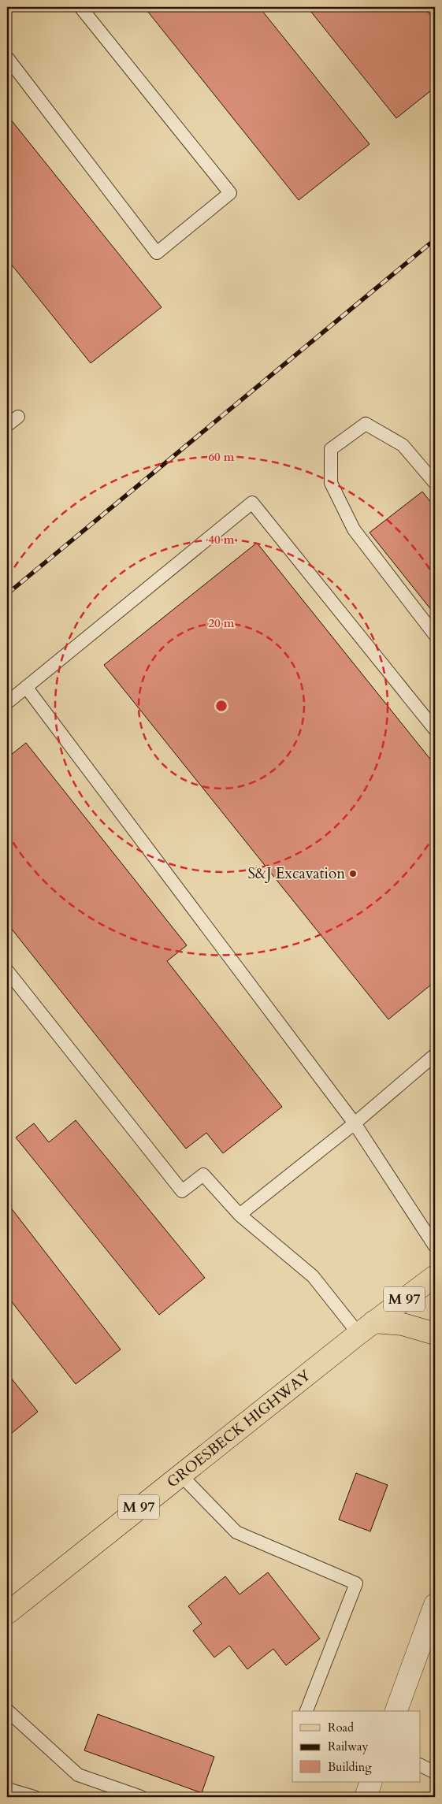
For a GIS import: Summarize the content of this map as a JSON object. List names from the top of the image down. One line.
{"streets":{"main road":["M 97","GROESBECK HIGHWAY"]},"places":["S&J Excavation"],"legend":["Road","Railway","Building"],"rings":["60 m","40 m","20 m"]}
